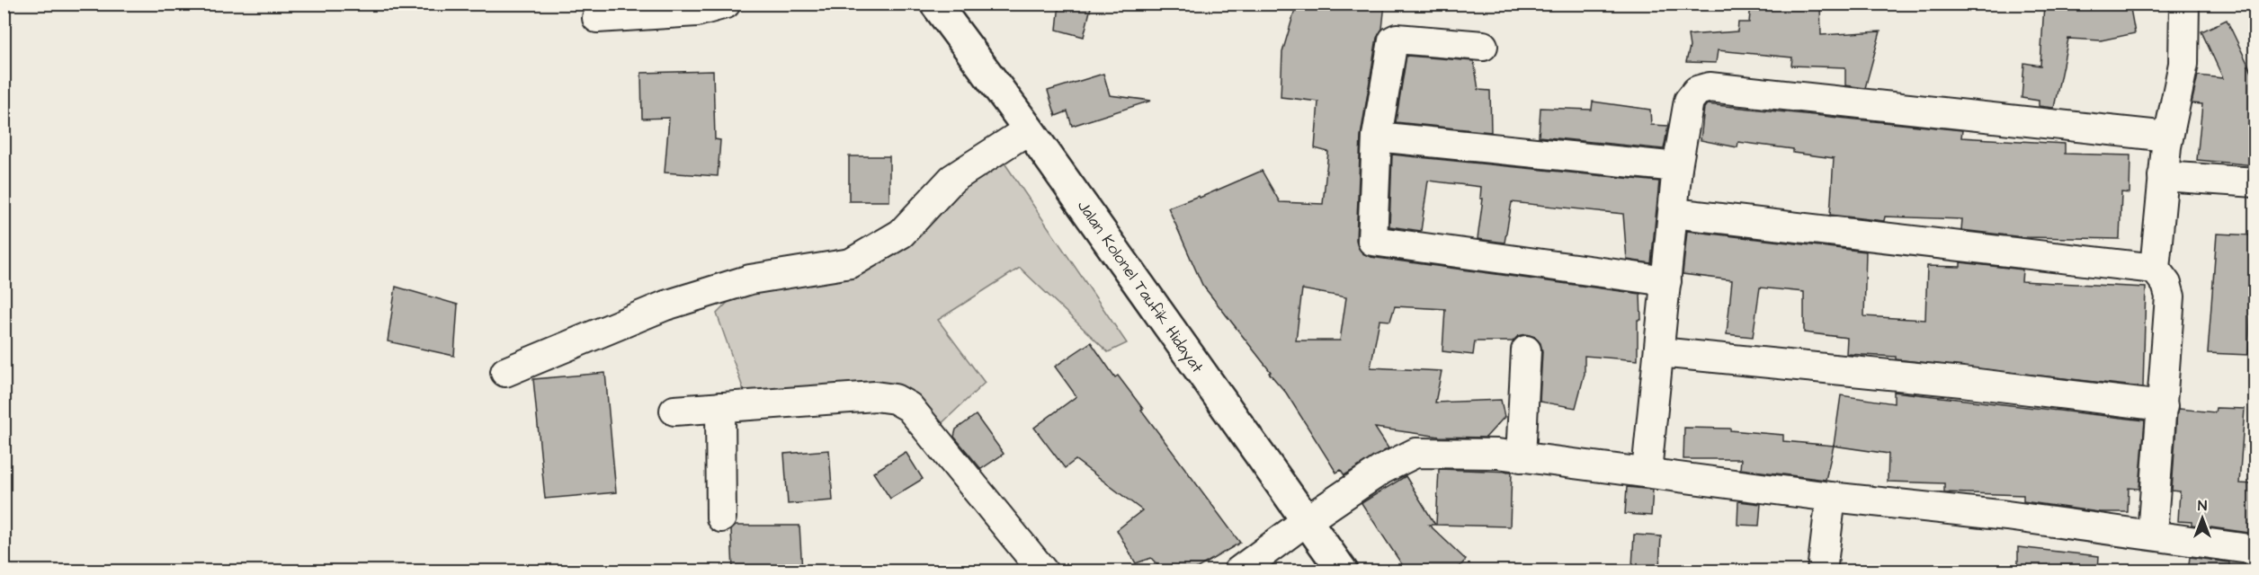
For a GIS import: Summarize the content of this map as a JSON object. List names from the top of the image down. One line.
{"streets":{"main road":["Jalan Kolonel Taufik Hidayat"]},"north":"top"}
